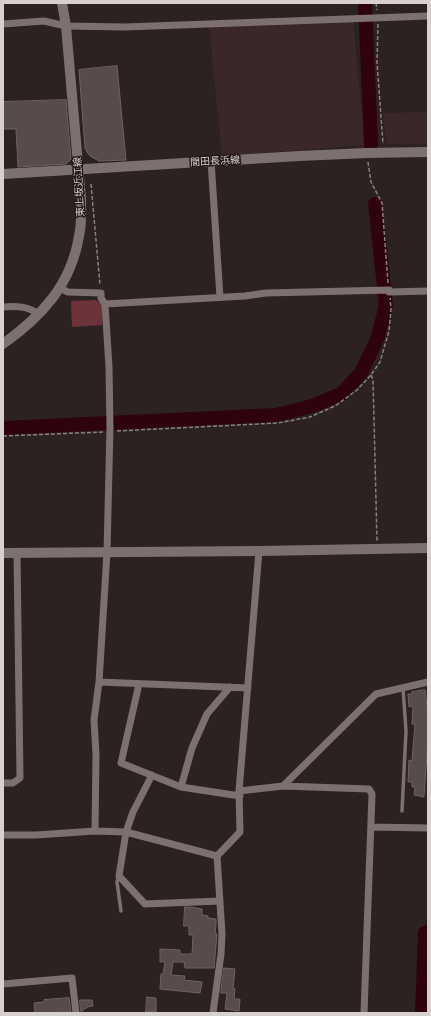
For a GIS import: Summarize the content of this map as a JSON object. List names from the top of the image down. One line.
{"streets":{"main road":["間田長浜線","東上坂近江線"]},"crossings":[["間田長浜線","東上坂近江線"]]}
